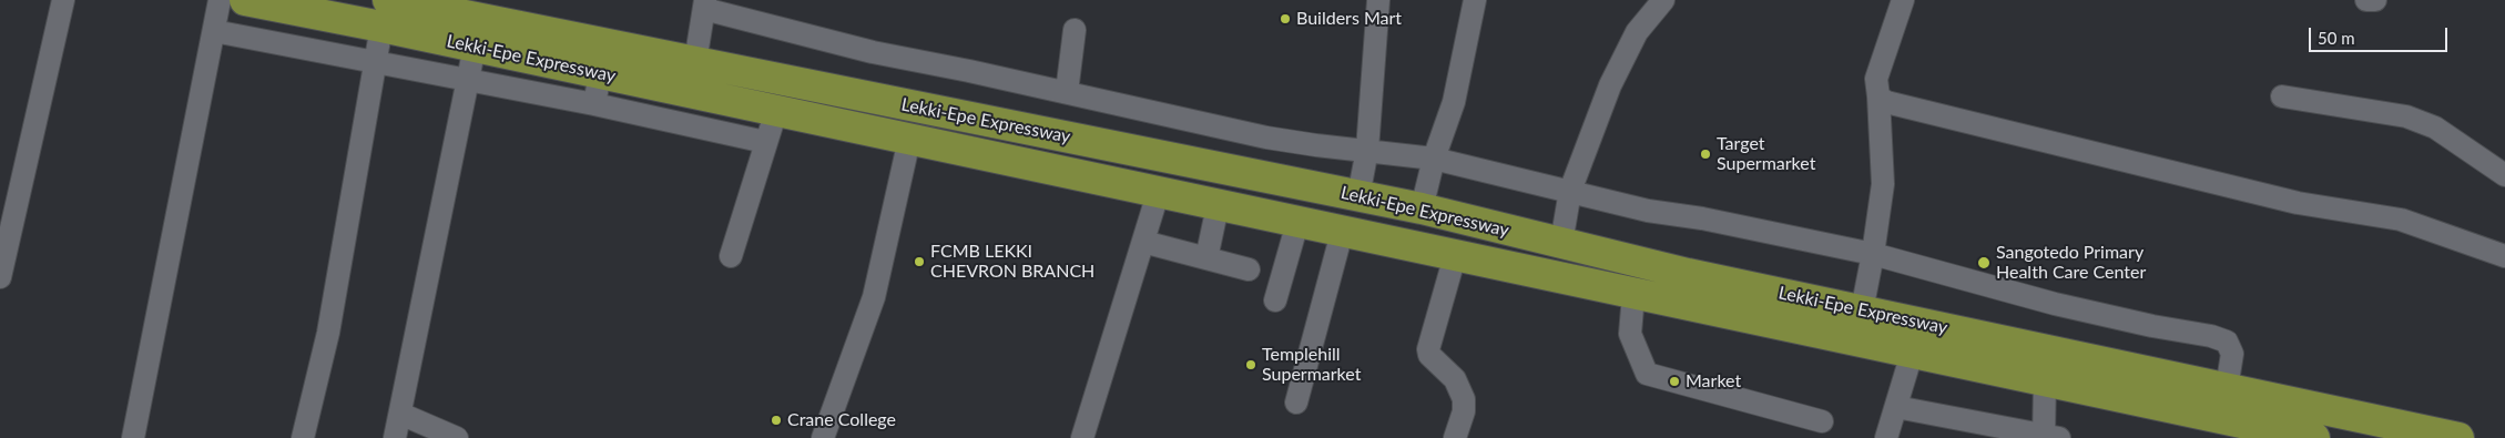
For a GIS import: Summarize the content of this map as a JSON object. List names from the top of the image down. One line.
{"streets":{"highway":["Lekki-Epe Expressway"]},"places":["Builders Mart","Target Supermarket","FCMB LEKKI CHEVRON BRANCH","Sangotedo Primary Health Care Center","Templehill Supermarket","Market","Crane College"],"scale_bar":"50 m"}
